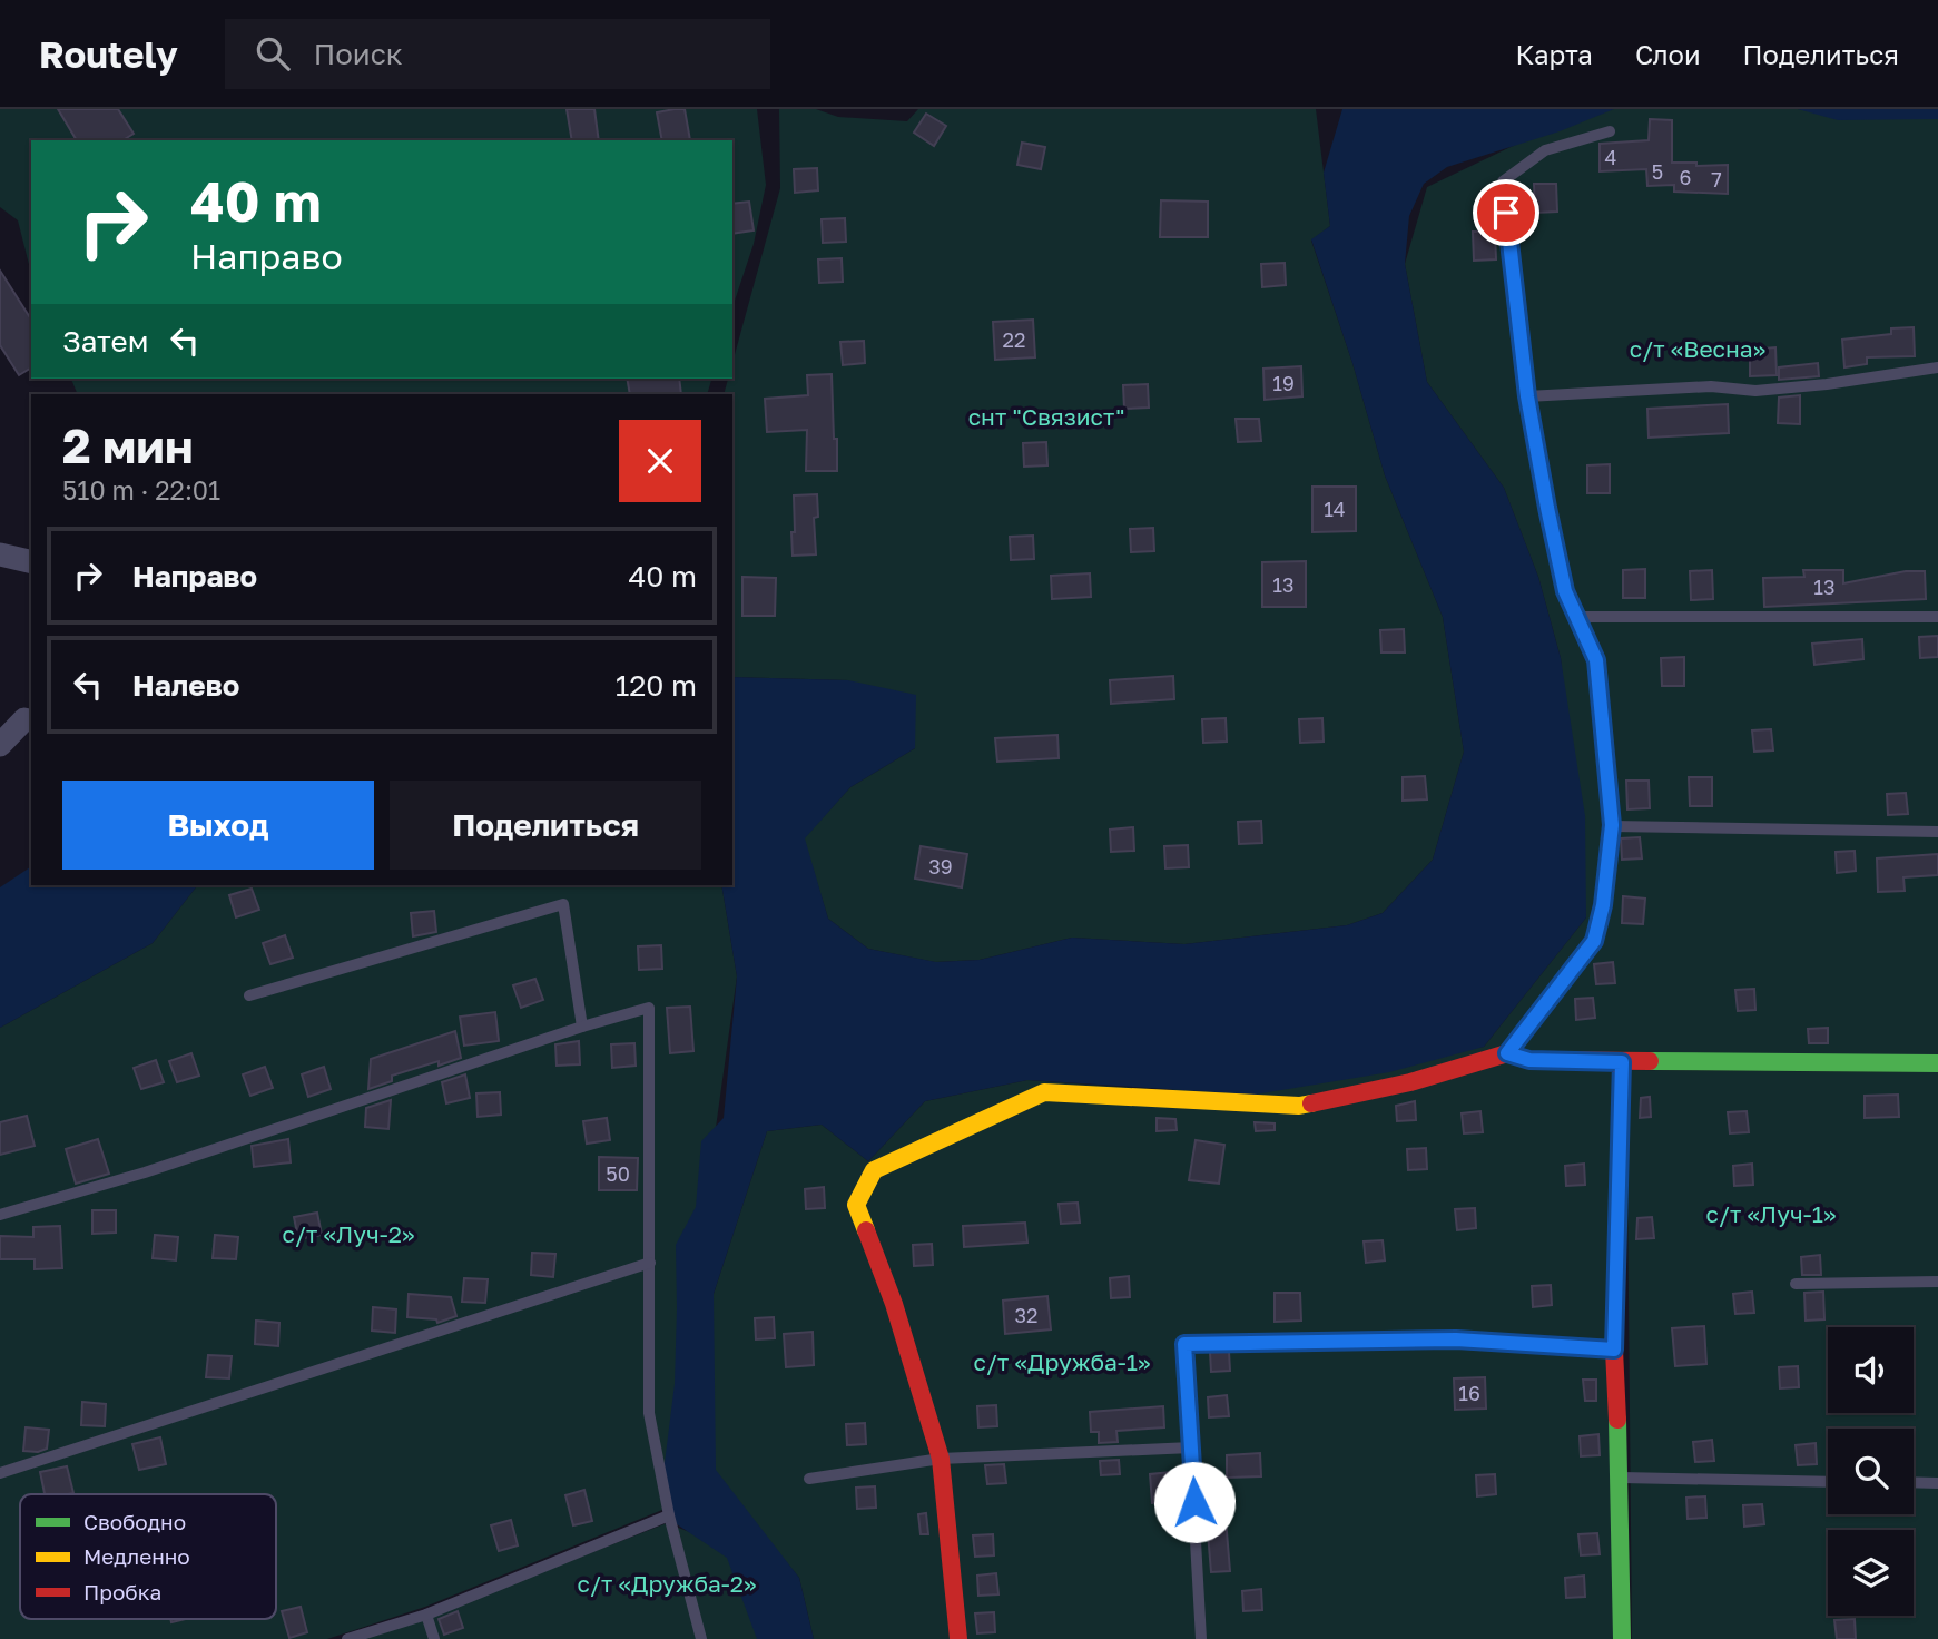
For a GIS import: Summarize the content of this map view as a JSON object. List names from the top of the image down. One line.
{"parks":["с/т «Весна»","снт \"Связист\"","с/т «Луч-1»","с/т «Луч-2»","с/т «Дружба-1»","с/т «Дружба-2»"],"house_numbers":["4","5","6","7","22","19","14","13","13","39","50","32","16"],"legend":["Свободно","Медленно","Пробка"],"page":{"header":"Routely","search":"Поиск","nav":["Карта","Слои","Поделиться"],"turn":["40 m","Направо"],"then":"Затем","heading":["2 мин","510 m · 22:01"],"list":[{"name":"Направо","value":"40 m"},{"name":"Налево","value":"120 m"}],"buttons":["Выход","Поделиться"]}}
